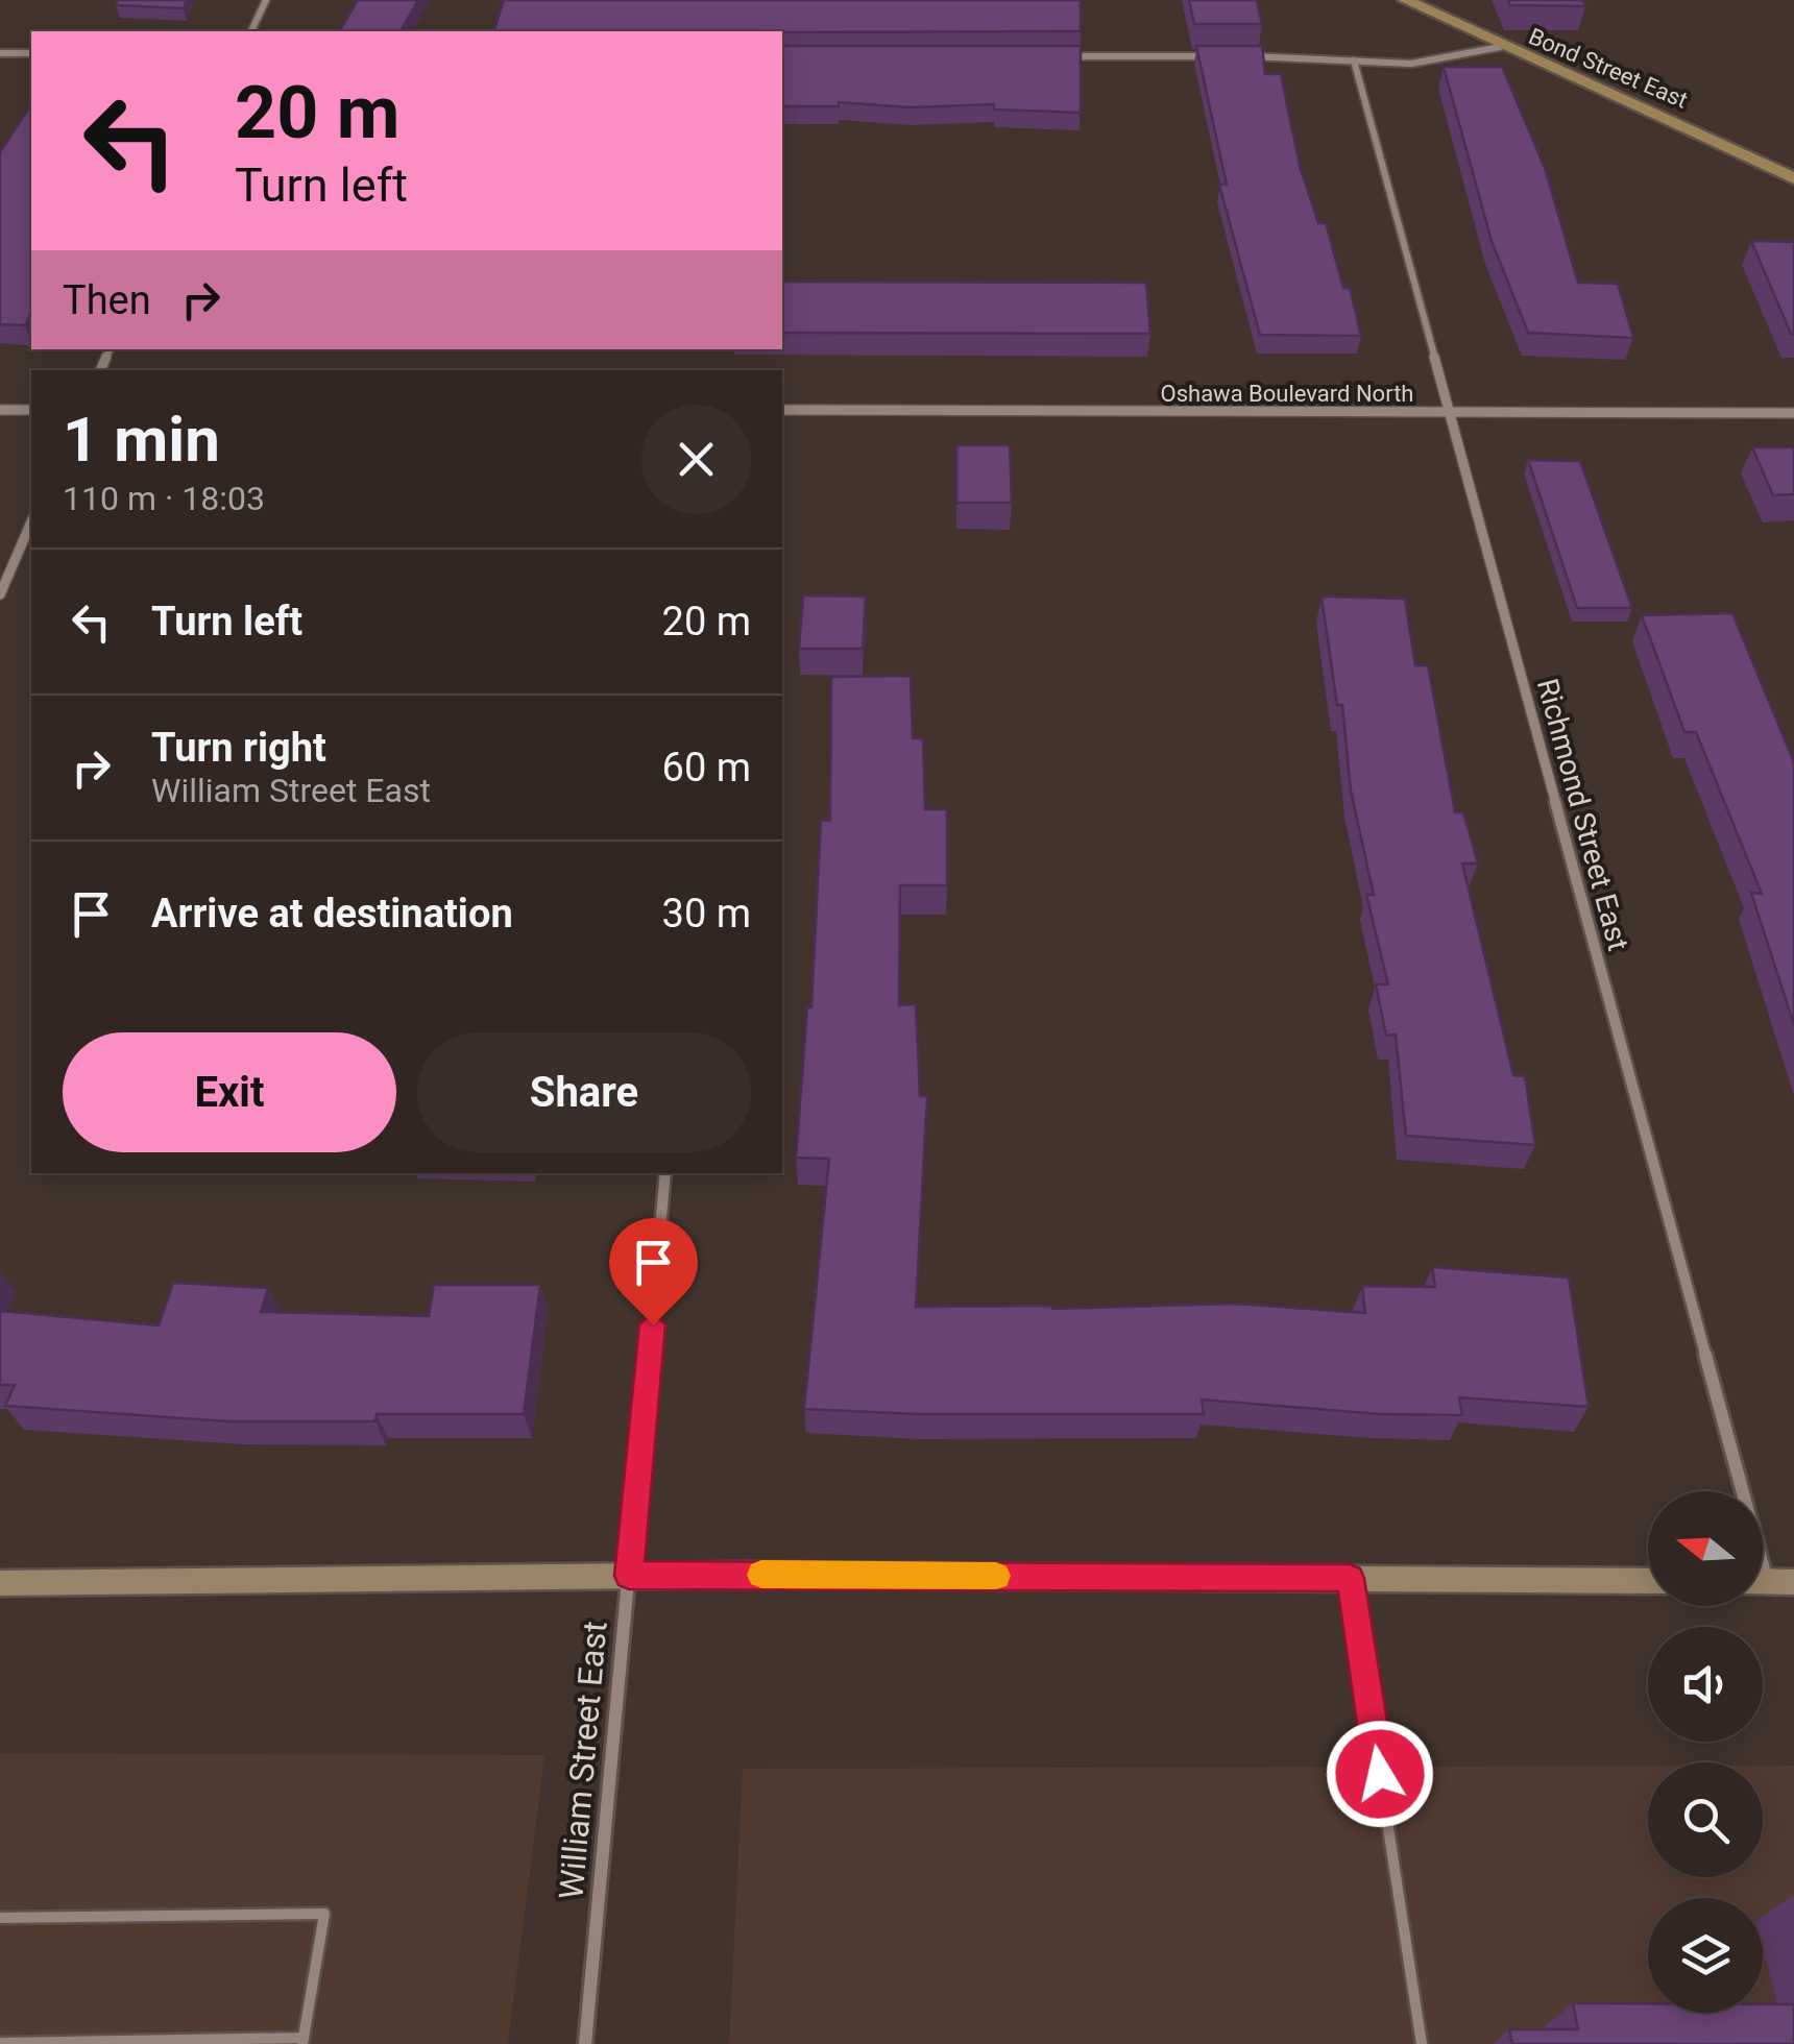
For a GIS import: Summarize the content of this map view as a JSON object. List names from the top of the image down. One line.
{"streets":{"main road":["Bond Street East"],"street":["Oshawa Boulevard North","Richmond Street East","William Street East"]},"crossings":[["Oshawa Boulevard North","Richmond Street East"]],"north":"left","page":{"turn":["20 m","Turn left"],"then":"Then","heading":["1 min","110 m · 18:03"],"list":[{"name":"Turn left","value":"20 m"},{"name":"Turn right","note":"William Street East","value":"60 m"},{"name":"Arrive at destination","value":"30 m"}],"buttons":["Exit","Share"]}}
